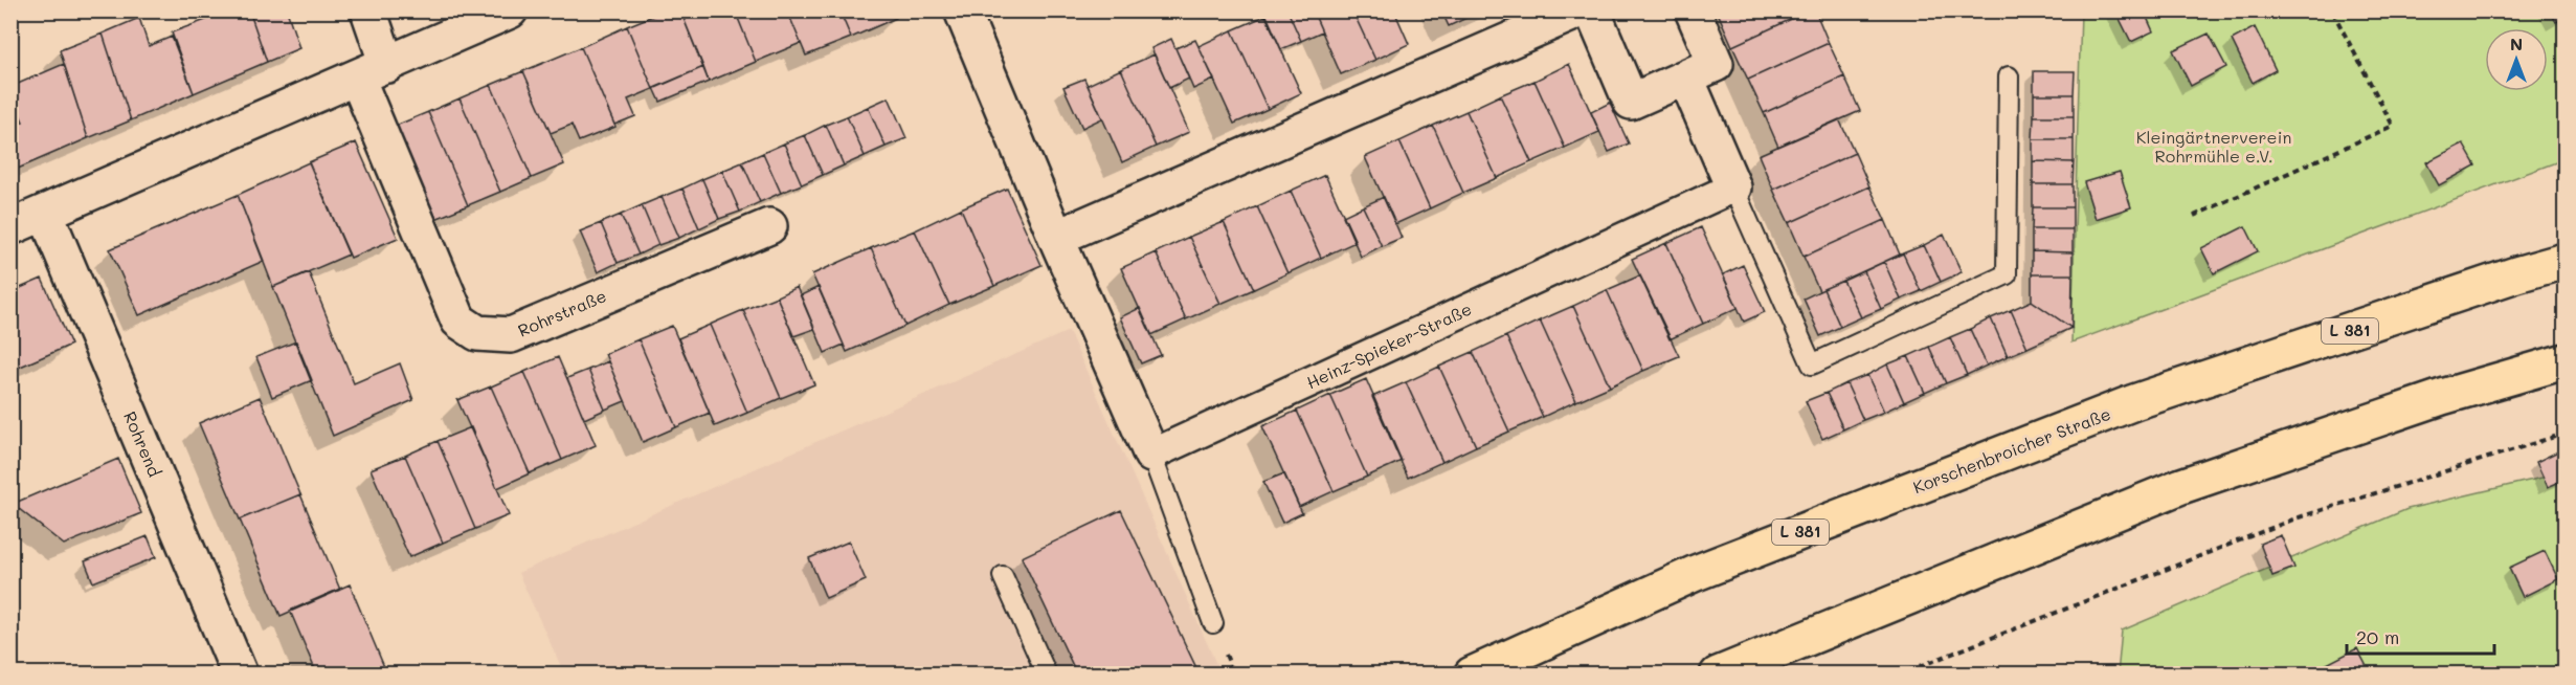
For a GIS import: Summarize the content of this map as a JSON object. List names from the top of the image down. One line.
{"streets":{"main road":["L 381","Korschenbroicher Straße"],"street":["Rohrstraße","Heinz-Spieker-Straße","Rohrend"]},"parks":["Kleingärtnerverein Rohrmühle e.V."],"scale_bar":"20 m","north":"top"}
